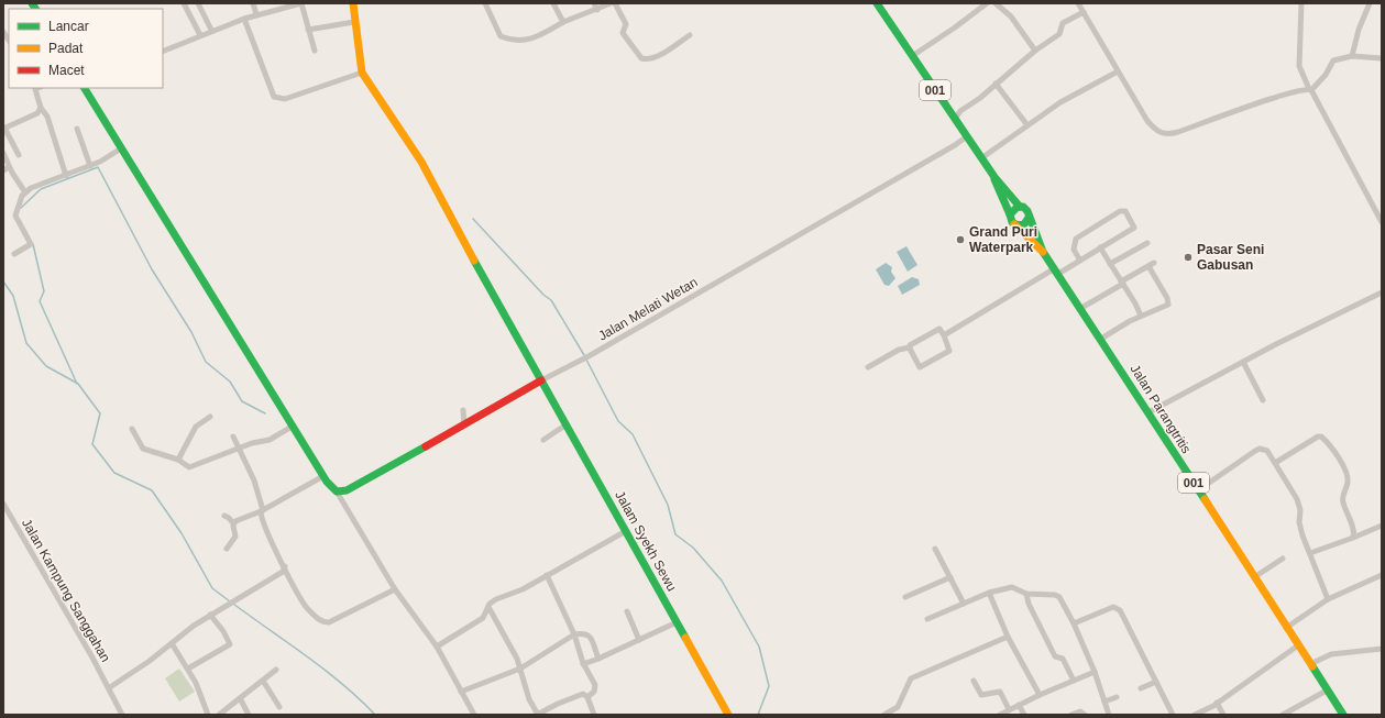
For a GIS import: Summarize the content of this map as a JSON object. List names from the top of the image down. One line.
{"streets":{"street":["001","Jalan Melati Wetan","Jalan Parangtritis","Jalam Syekh Sewu","Jalan Kampung Sanggahan"]},"crossings":[["001","Jalan Melati Wetan"],["001","Jalan Parangtritis"],["Jalan Melati Wetan","Jalam Syekh Sewu"]],"places":["Grand Puri Waterpark","Pasar Seni Gabusan"],"legend":["Lancar","Padat","Macet"]}
